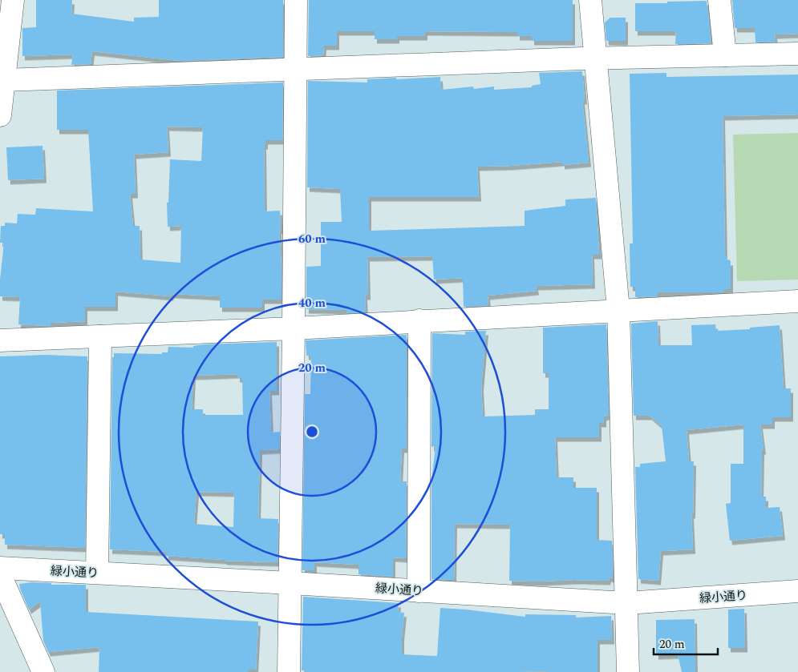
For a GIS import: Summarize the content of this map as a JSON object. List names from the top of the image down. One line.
{"streets":{"street":["緑小通り"]},"scale_bar":"20 m","rings":["60 m","40 m","20 m"]}
